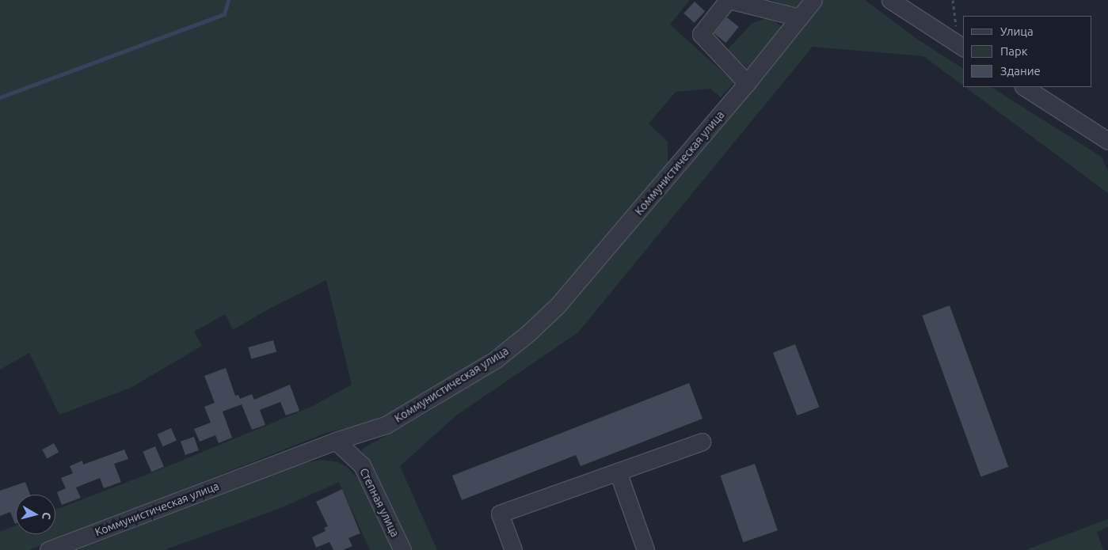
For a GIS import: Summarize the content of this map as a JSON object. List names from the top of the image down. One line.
{"streets":{"street":["Коммунистическая улица","Степная улица"]},"crossings":[["Коммунистическая улица","Степная улица"]],"legend":["Улица","Парк","Здание"],"north":"right"}
